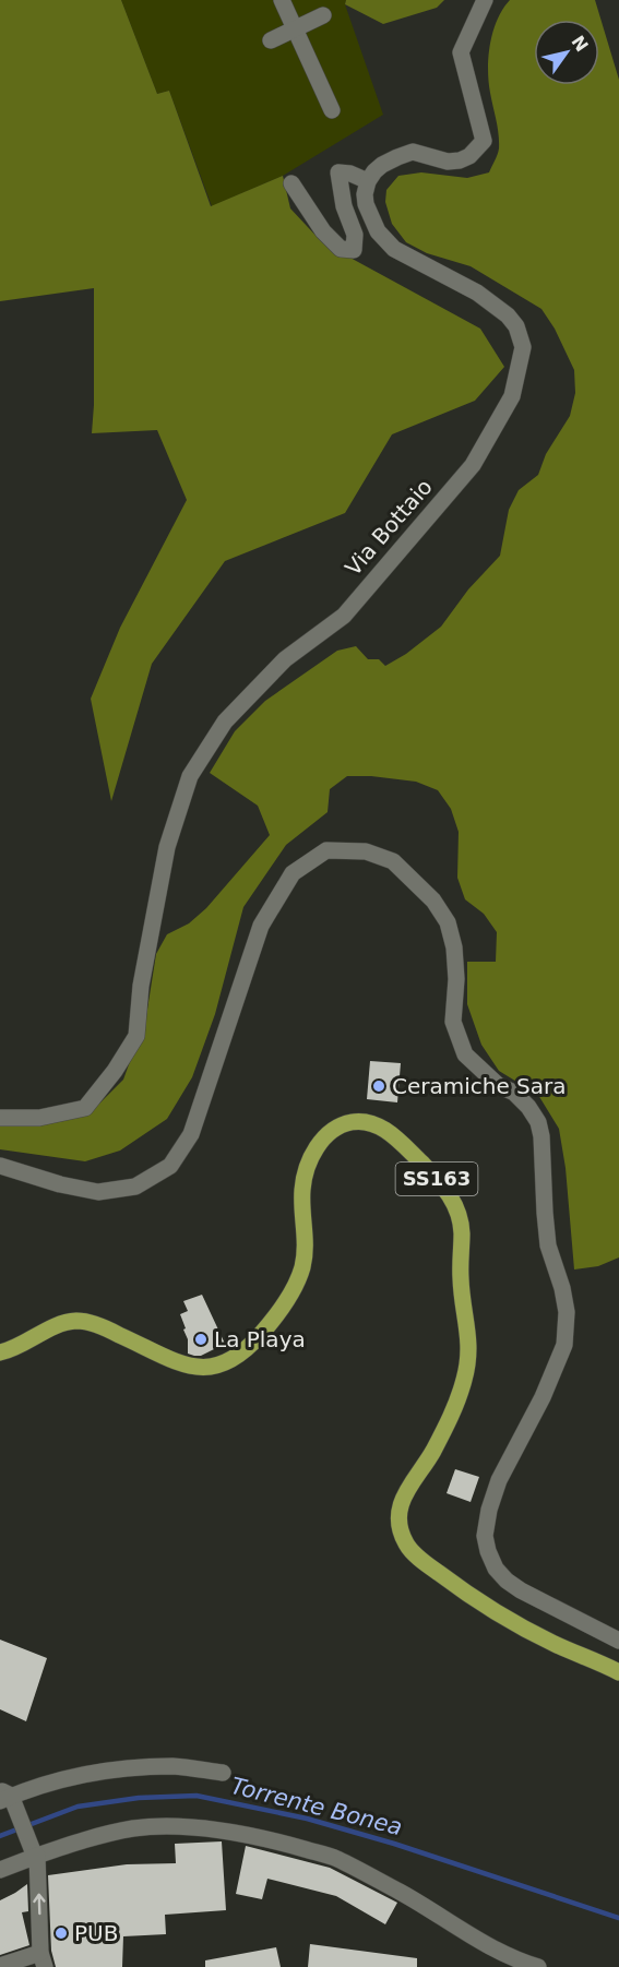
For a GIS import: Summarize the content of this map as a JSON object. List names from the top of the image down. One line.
{"streets":{"main road":["SS163"],"street":["Via Bottaio"]},"water":["Torrente Bonea"],"places":["Ceramiche Sara","La Playa","PUB"],"north":"top right"}
